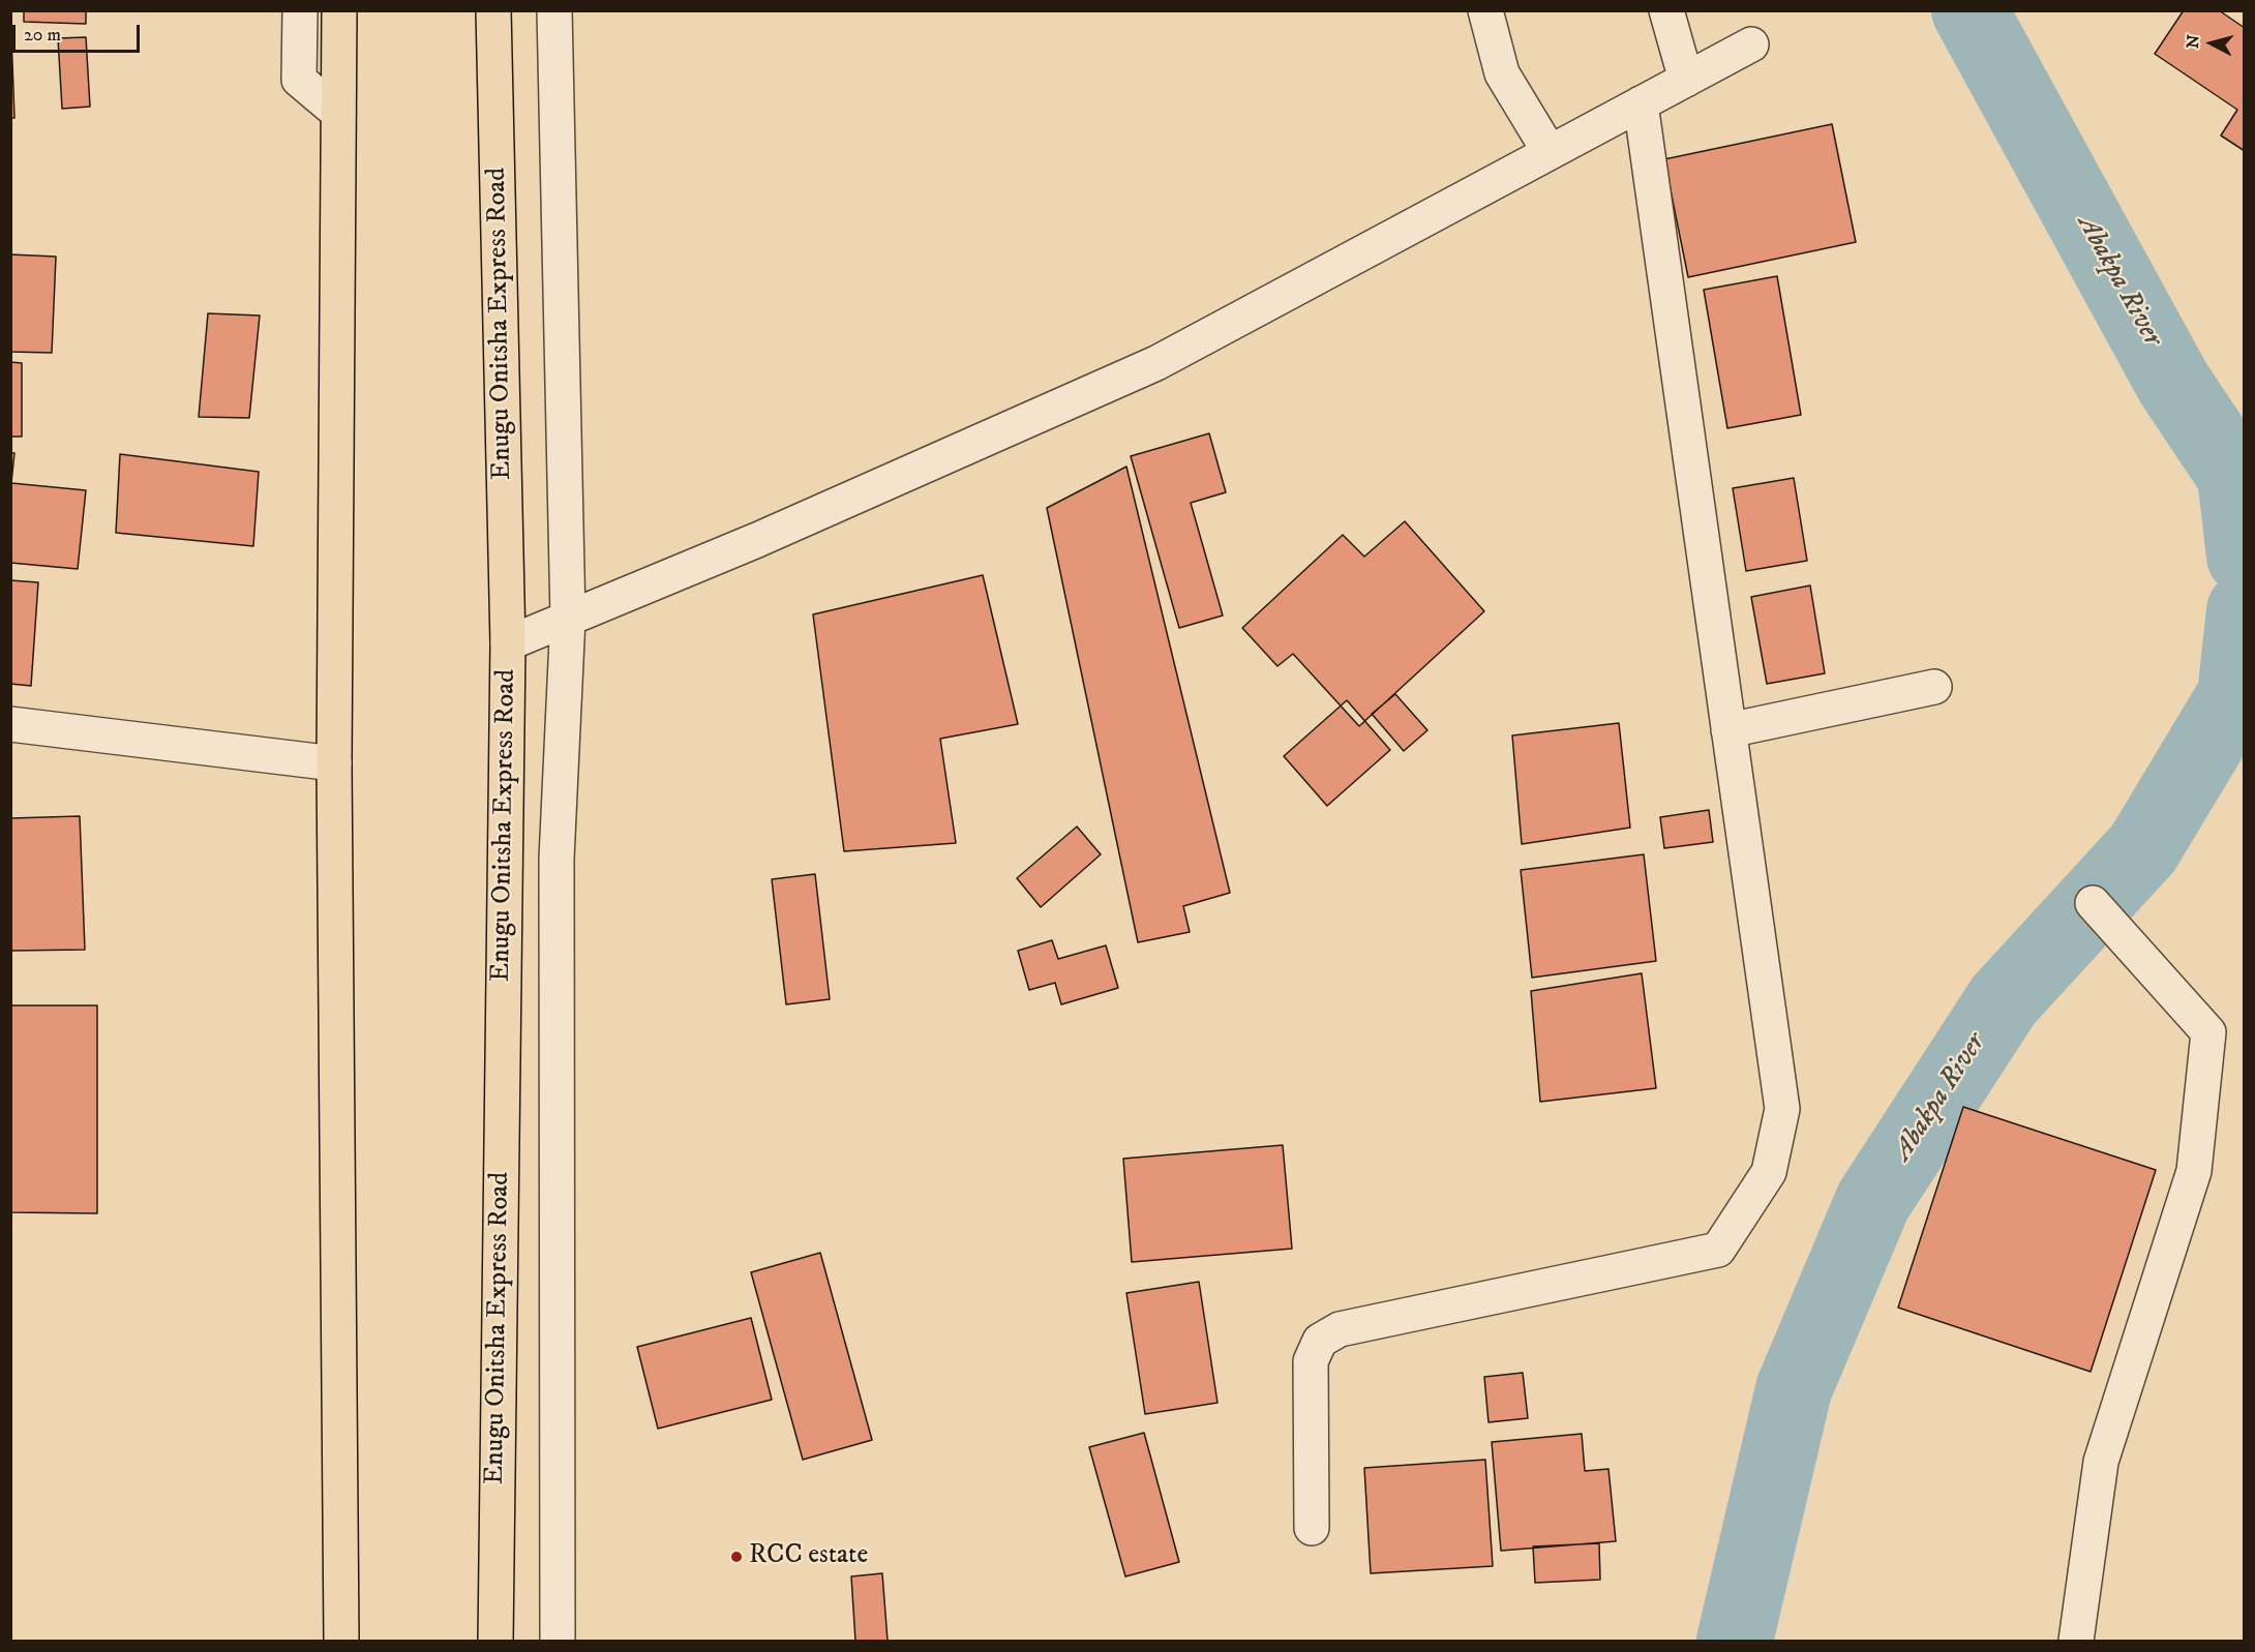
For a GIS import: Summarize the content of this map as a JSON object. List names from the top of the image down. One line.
{"streets":{"highway":["Enugu Onitsha Express Road"]},"water":["Abakpa River"],"places":["RCC estate"],"scale_bar":"20 m","north":"left"}
